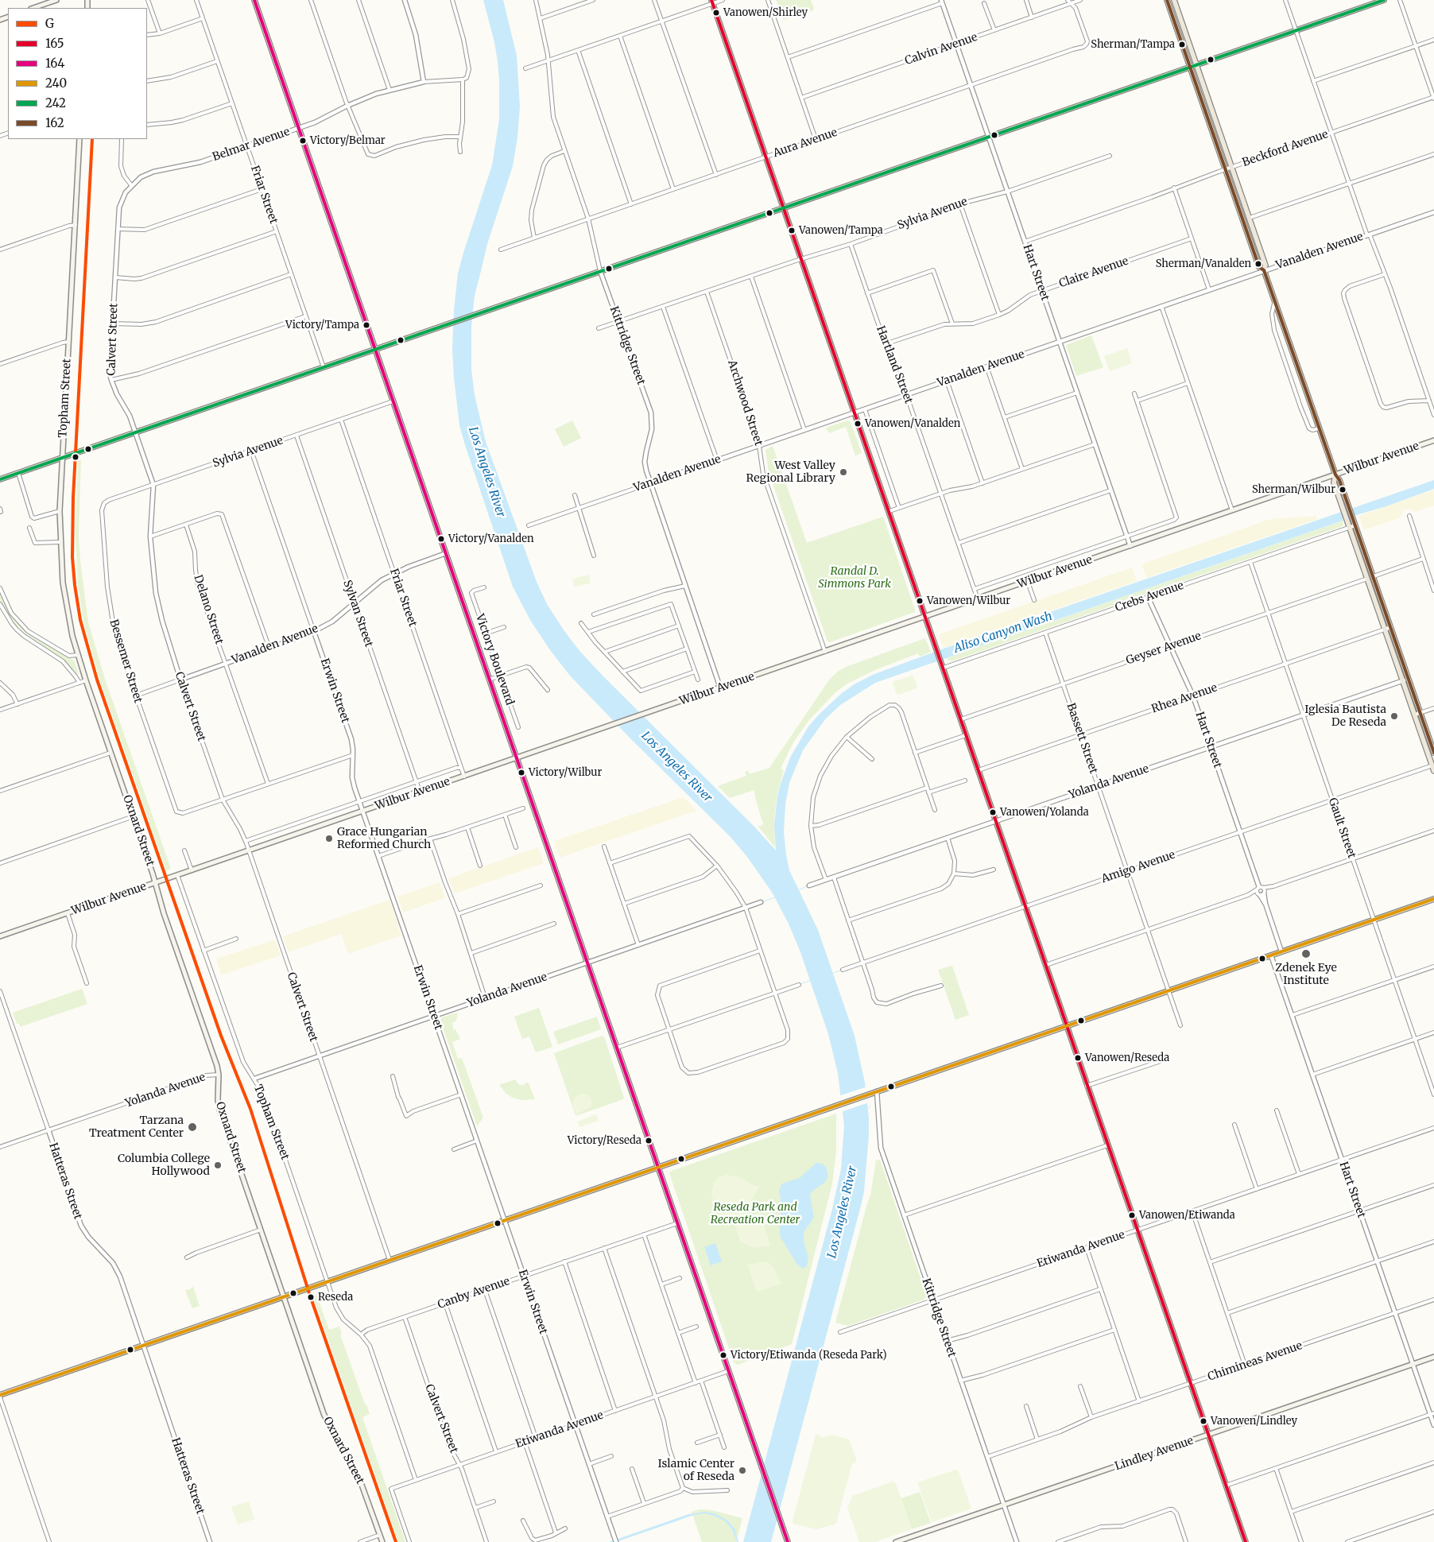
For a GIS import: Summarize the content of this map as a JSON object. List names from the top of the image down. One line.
{"streets":{"main road":["Topham Street","Wilbur Avenue","Victory Boulevard","Oxnard Street","Lindley Avenue"],"street":["Calvin Avenue","Aura Avenue","Belmar Avenue","Beckford Avenue","Friar Street","Sylvia Avenue","Vanalden Avenue","Hart Street","Claire Avenue","Calvert Street","Kittridge Street","Hartland Street","Archwood Street","Crebs Avenue","Delano Street","Sylvan Street","Geyser Avenue","Bessemer Street","Erwin Street","Rhea Avenue","Bassett Street","Yolanda Avenue","Gault Street","Amigo Avenue","Hatteras Street","Etiwanda Avenue","Canby Avenue","Chimineas Avenue"]},"crossings":[["Calvin Avenue","Aura Avenue"],["Calvin Avenue","Hart Street"],["Aura Avenue","Hart Street"],["Aura Avenue","Kittridge Street"],["Belmar Avenue","Friar Street"],["Belmar Avenue","Calvert Street"],["Belmar Avenue","Victory Boulevard"],["Beckford Avenue","Hart Street"],["Friar Street","Sylvia Avenue"],["Friar Street","Vanalden Avenue"],["Friar Street","Wilbur Avenue"],["Sylvia Avenue","Hart Street"],["Sylvia Avenue","Calvert Street"],["Sylvia Avenue","Kittridge Street"],["Sylvia Avenue","Hartland Street"],["Sylvia Avenue","Archwood Street"],["Sylvia Avenue","Sylvan Street"],["Sylvia Avenue","Victory Boulevard"],["Sylvia Avenue","Bessemer Street"],["Sylvia Avenue","Erwin Street"],["Vanalden Avenue","Hart Street"],["Vanalden Avenue","Calvert Street"],["Vanalden Avenue","Kittridge Street"],["Vanalden Avenue","Hartland Street"],["Vanalden Avenue","Archwood Street"],["Vanalden Avenue","Delano Street"],["Vanalden Avenue","Sylvan Street"],["Vanalden Avenue","Victory Boulevard"],["Vanalden Avenue","Bessemer Street"],["Vanalden Avenue","Erwin Street"],["Hart Street","Claire Avenue"],["Hart Street","Wilbur Avenue"],["Hart Street","Crebs Avenue"],["Hart Street","Geyser Avenue"],["Hart Street","Rhea Avenue"],["Hart Street","Yolanda Avenue"],["Hart Street","Amigo Avenue"],["Hart Street","Etiwanda Avenue"],["Hart Street","Chimineas Avenue"],["Hart Street","Lindley Avenue"],["Claire Avenue","Hartland Street"],["Calvert Street","Wilbur Avenue"],["Calvert Street","Bessemer Street"],["Calvert Street","Yolanda Avenue"],["Calvert Street","Etiwanda Avenue"],["Calvert Street","Canby Avenue"],["Kittridge Street","Wilbur Avenue"],["Kittridge Street","Etiwanda Avenue"],["Kittridge Street","Chimineas Avenue"],["Kittridge Street","Lindley Avenue"],["Hartland Street","Wilbur Avenue"],["Topham Street","Wilbur Avenue"],["Topham Street","Yolanda Avenue"],["Topham Street","Oxnard Street"],["Archwood Street","Wilbur Avenue"],["Wilbur Avenue","Sylvan Street"],["Wilbur Avenue","Victory Boulevard"],["Wilbur Avenue","Erwin Street"],["Wilbur Avenue","Oxnard Street"],["Crebs Avenue","Bassett Street"],["Crebs Avenue","Gault Street"],["Geyser Avenue","Bassett Street"],["Geyser Avenue","Gault Street"],["Victory Boulevard","Yolanda Avenue"],["Victory Boulevard","Etiwanda Avenue"],["Victory Boulevard","Canby Avenue"],["Erwin Street","Yolanda Avenue"],["Erwin Street","Etiwanda Avenue"],["Erwin Street","Canby Avenue"],["Rhea Avenue","Bassett Street"],["Rhea Avenue","Gault Street"],["Bassett Street","Yolanda Avenue"],["Bassett Street","Amigo Avenue"],["Yolanda Avenue","Gault Street"],["Yolanda Avenue","Oxnard Street"],["Yolanda Avenue","Hatteras Street"],["Gault Street","Amigo Avenue"]],"water":["Los Angeles River","Aliso Canyon Wash"],"parks":["Randal D. Simmons Park","Reseda Park and Recreation Center"],"places":["Vanowen/Shirley","Sherman/Tampa","Victory/Belmar","Vanowen/Tampa","Sherman/Vanalden","Victory/Tampa","Vanowen/Vanalden","West Valley Regional Library","Sherman/Wilbur","Victory/Vanalden","Vanowen/Wilbur","Iglesia Bautista De Reseda","Victory/Wilbur","Vanowen/Yolanda","Grace Hungarian Reformed Church","Zdenek Eye Institute","Vanowen/Reseda","Tarzana Treatment Center","Victory/Reseda","Columbia College Hollywood","Vanowen/Etiwanda","Reseda","Victory/Etiwanda (Reseda Park)","Vanowen/Lindley","Islamic Center of Reseda"],"lines":["transit line 165","transit line 164","transit line 242","transit line 162","transit line G","transit line 240"],"legend":["G","165","164","240","242","162"]}
